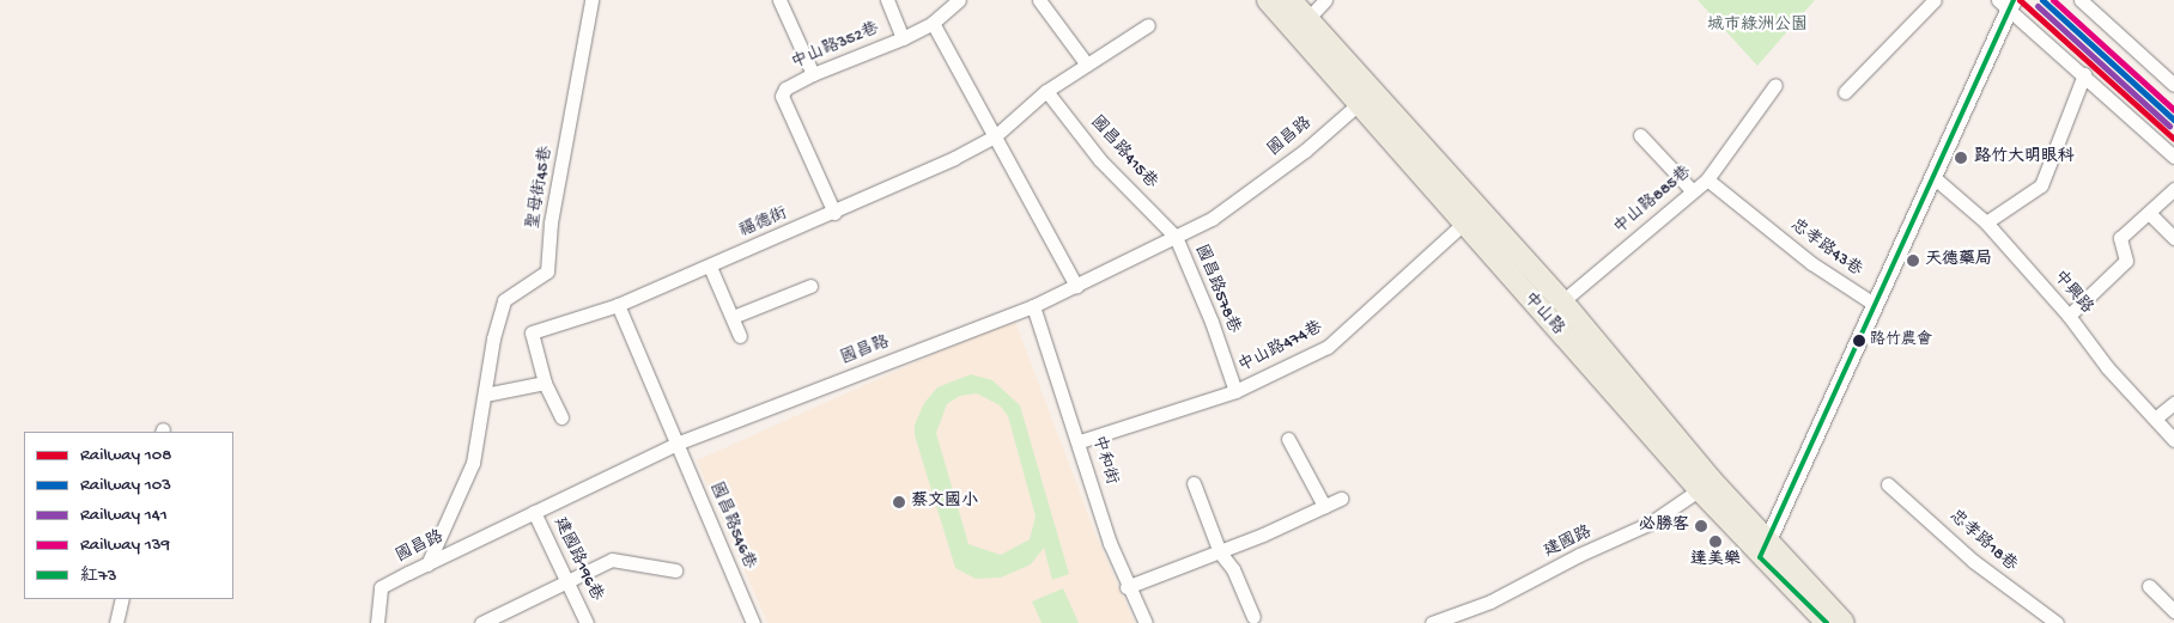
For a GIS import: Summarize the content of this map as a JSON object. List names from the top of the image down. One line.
{"streets":{"main road":["中山路"],"street":["中山路352巷","國昌路","國昌路415巷","聖母街45巷","中山路885巷","福德街","忠孝路43巷","國昌路578巷","中興路","中山路474巷","中和街","國昌路546巷","忠孝路18巷","建國路","建國路196巷"]},"crossings":[["中山路352巷","福德街"],["國昌路","國昌路415巷"],["國昌路","聖母街45巷"],["國昌路","國昌路578巷"],["國昌路","中山路"],["國昌路","中和街"],["國昌路","國昌路546巷"],["國昌路","建國路196巷"],["國昌路415巷","福德街"],["國昌路415巷","國昌路578巷"],["中山路885巷","忠孝路43巷"],["中山路885巷","中山路"],["國昌路578巷","中山路474巷"],["中山路","中山路474巷"],["中山路","建國路"],["中山路474巷","中和街"]],"parks":["城市綠洲公園"],"places":["路竹大明眼科","天德藥局","路竹農會","蔡文國小","必勝客","達美樂"],"lines":["rail line 108","rail line 103","rail line 139","transit line 紅73","rail line 141"],"legend":["Railway 108","Railway 103","Railway 141","Railway 139","紅73"]}
